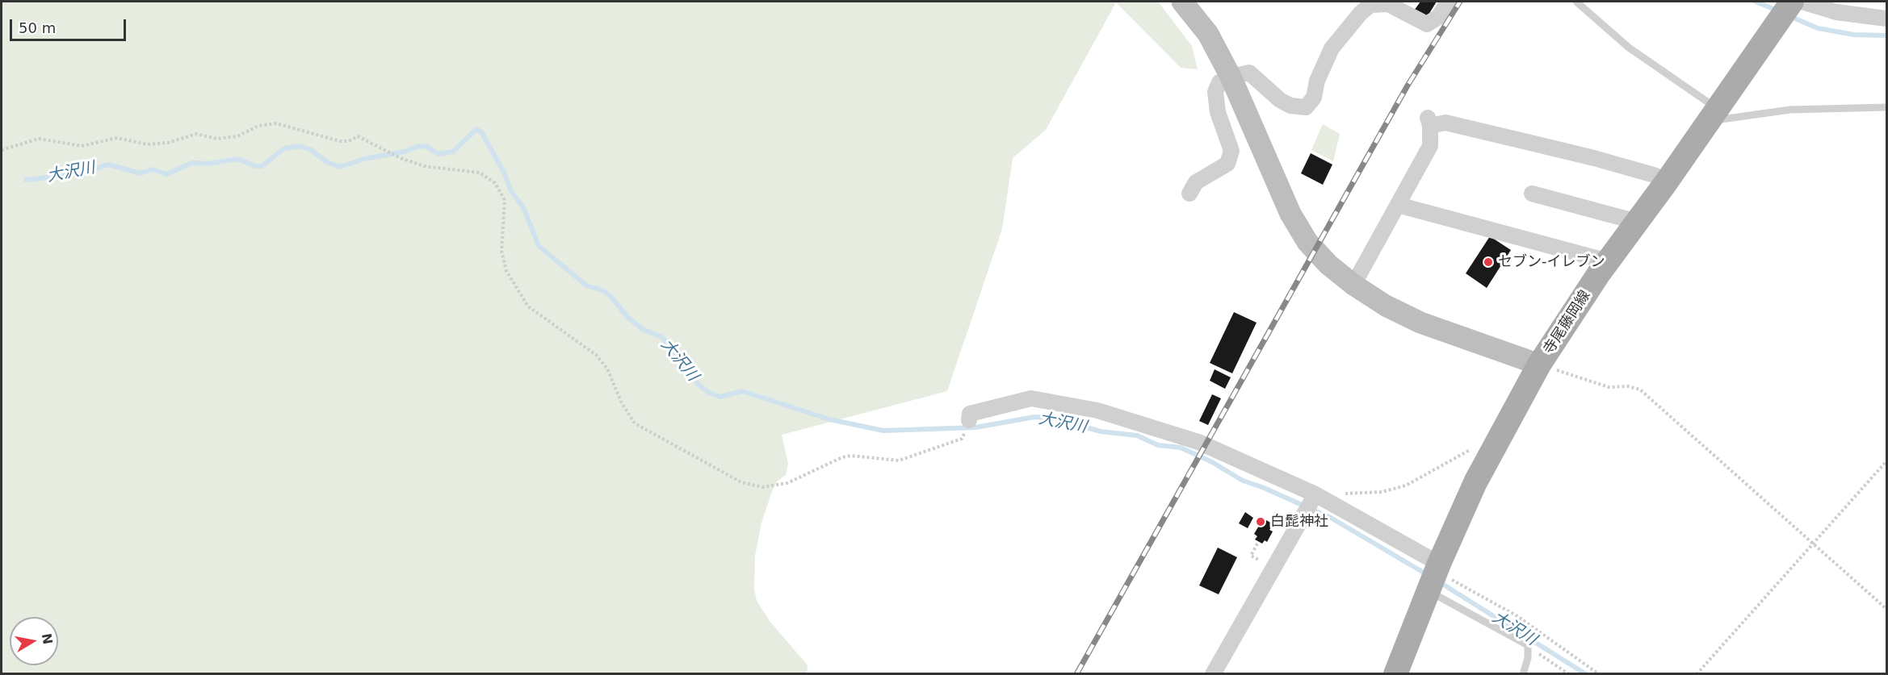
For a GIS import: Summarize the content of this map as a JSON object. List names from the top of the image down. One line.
{"streets":{"main road":["寺尾藤岡線"]},"water":["大沢川"],"places":["セブン-イレブン","白髭神社"],"scale_bar":"50 m","north":"right"}
